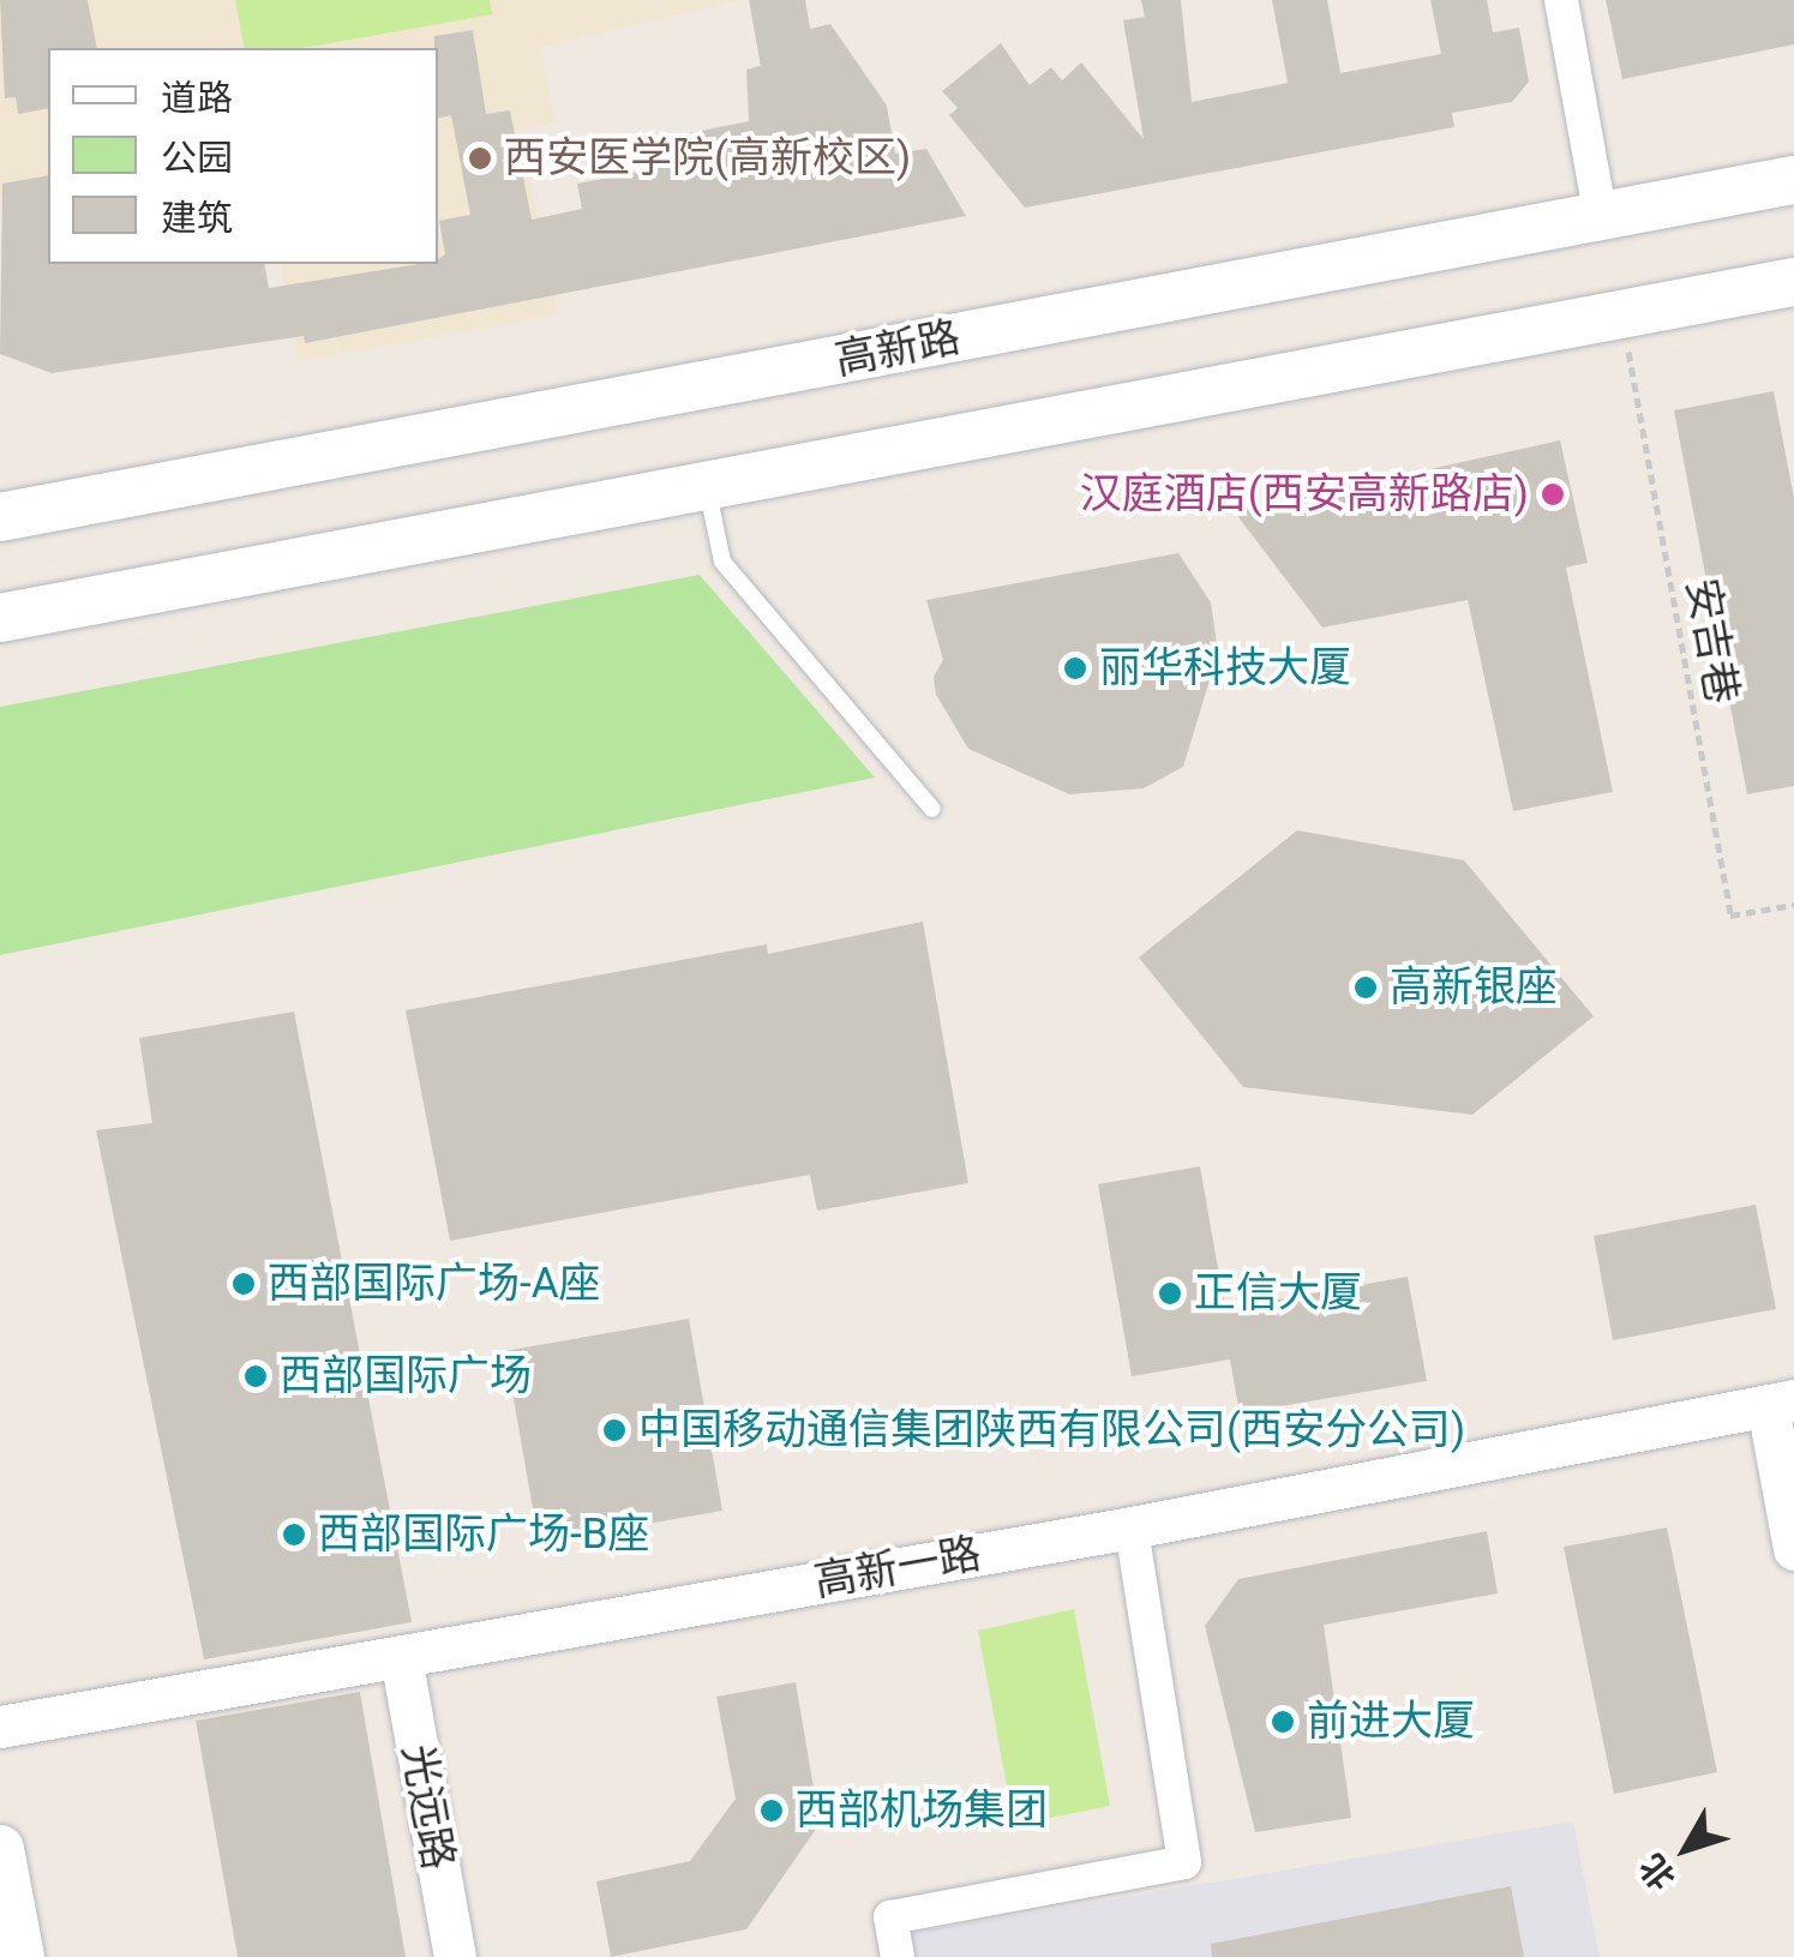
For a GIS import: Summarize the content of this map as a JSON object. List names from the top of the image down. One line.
{"streets":{"main road":["高新路"],"street":["高新一路","光远路"],"path":["安吉巷"]},"crossings":[["高新一路","光远路"]],"places":["西安医学院(高新校区)","汉庭酒店(西安高新路店)","丽华科技大厦","高新银座","西部国际广场-A座","正信大厦","西部国际广场","中国移动通信集团陕西有限公司(西安分公司)","西部国际广场-B座","前进大厦","西部机场集团"],"legend":["道路","公园","建筑"],"north":"bottom left"}
